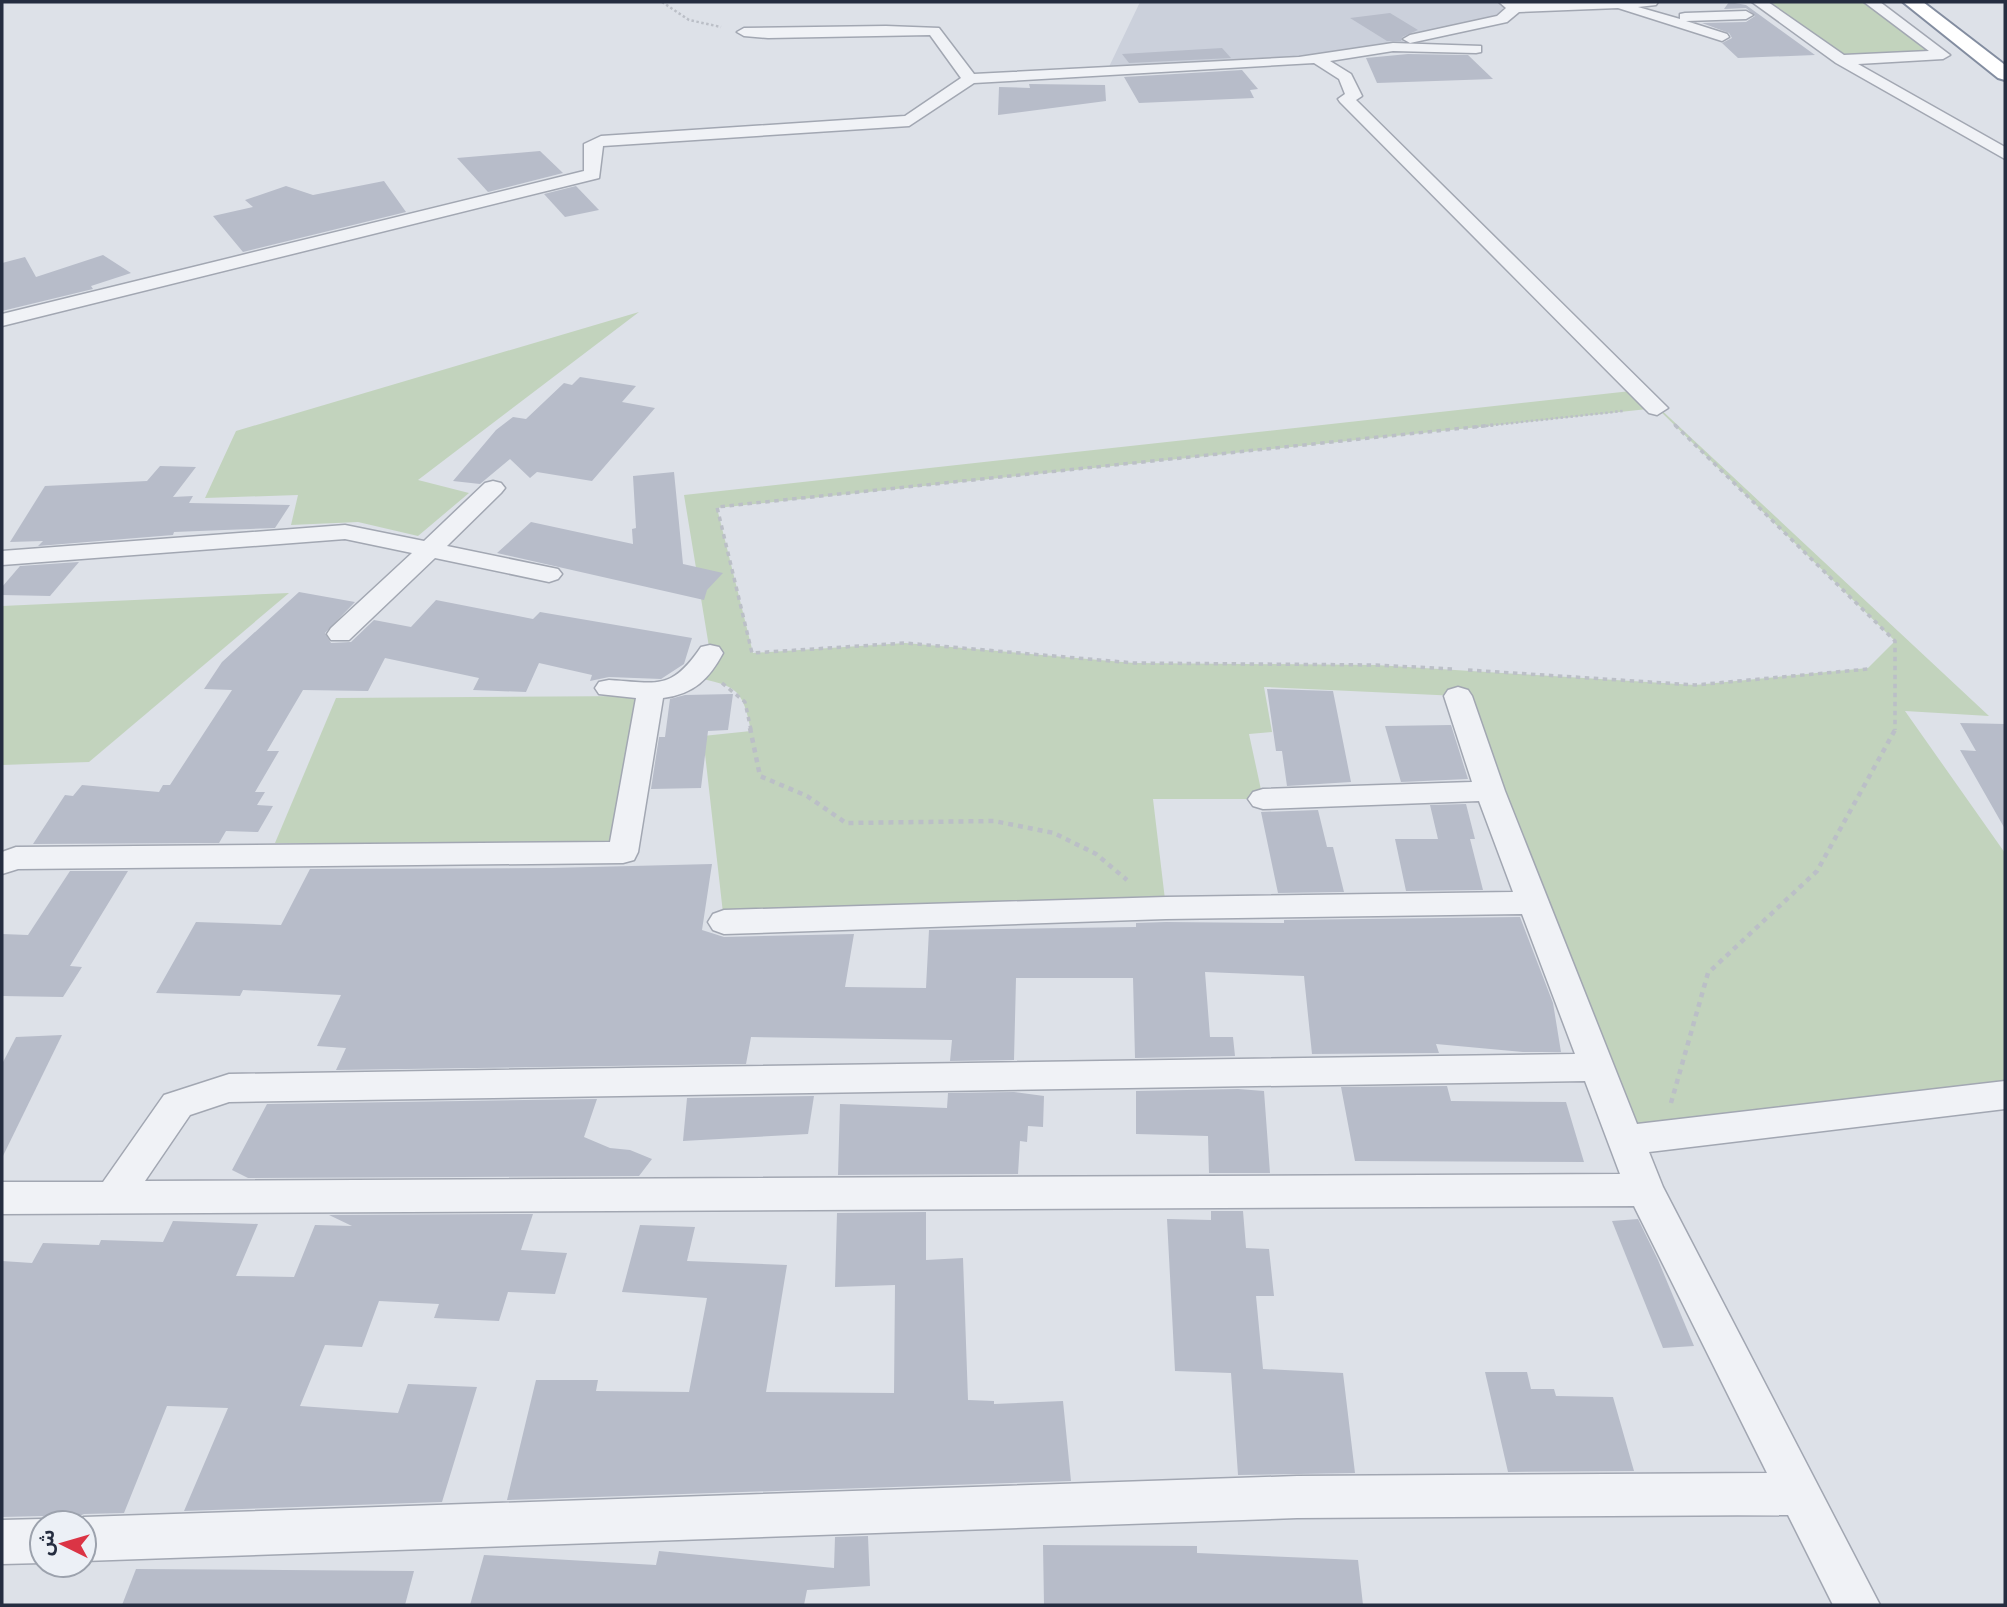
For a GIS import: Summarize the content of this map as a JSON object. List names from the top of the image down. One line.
{"north":"left"}
